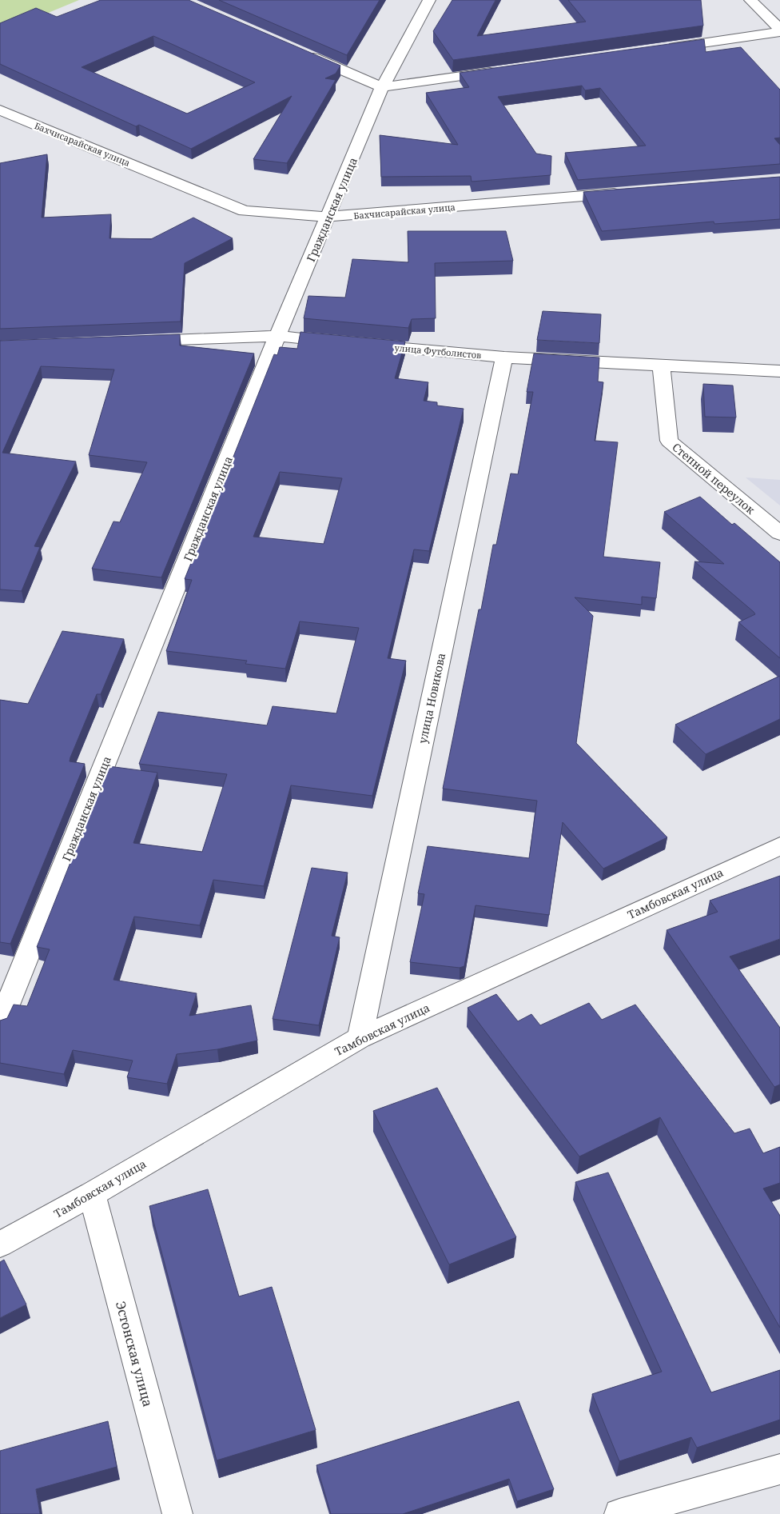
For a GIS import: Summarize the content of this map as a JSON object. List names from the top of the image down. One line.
{"streets":{"street":["Бахчисарайская улица","Гражданская улица","улица Футболистов","Степной переулок","улица Новикова","Тамбовская улица","Эстонская улица"]},"crossings":[["Бахчисарайская улица","Гражданская улица"],["Гражданская улица","улица Футболистов"],["улица Футболистов","Степной переулок"],["улица Футболистов","улица Новикова"],["улица Новикова","Тамбовская улица"],["Тамбовская улица","Эстонская улица"]]}
